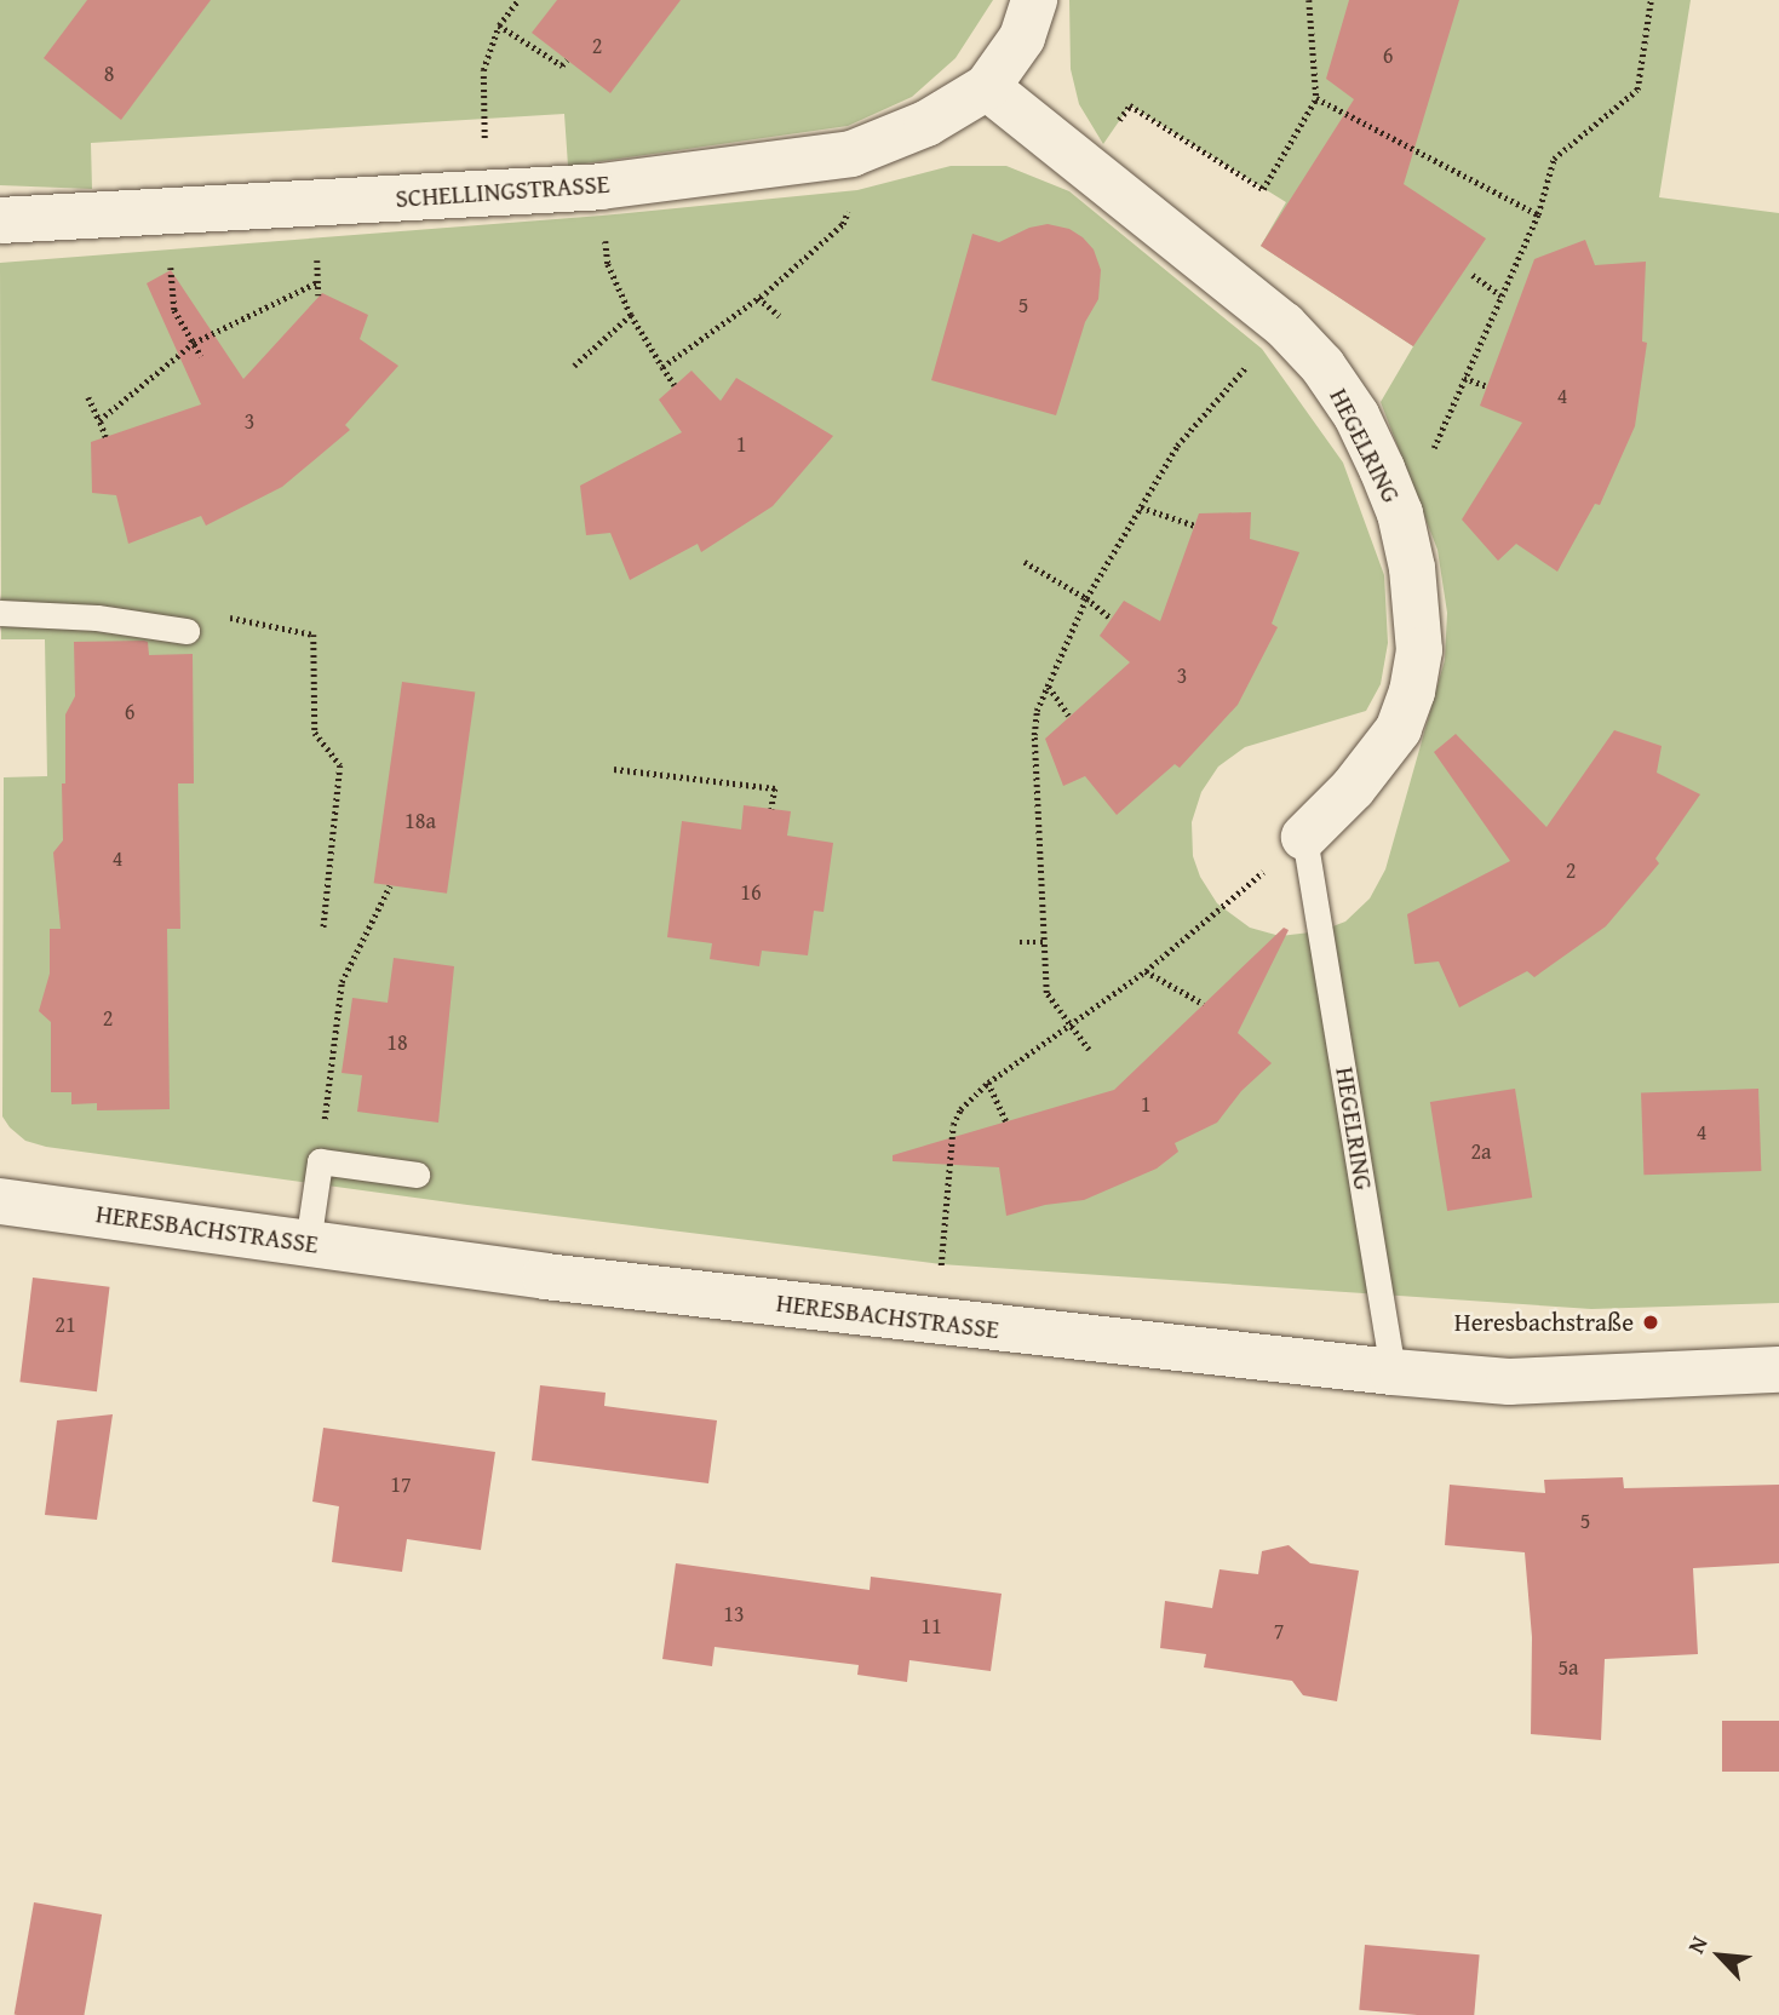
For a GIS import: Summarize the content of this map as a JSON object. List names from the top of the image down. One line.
{"streets":{"street":["SCHELLINGSTRASSE","HEGELRING","HERESBACHSTRASSE"]},"crossings":[["SCHELLINGSTRASSE","HEGELRING"],["HEGELRING","HERESBACHSTRASSE"]],"places":["Heresbachstraße"],"house_numbers":["2","6","8","5","4","3","1","3","6","18a","4","2","16","2","18","1","4","2a","21","17","5","13","11","7","5a"],"north":"top left"}
